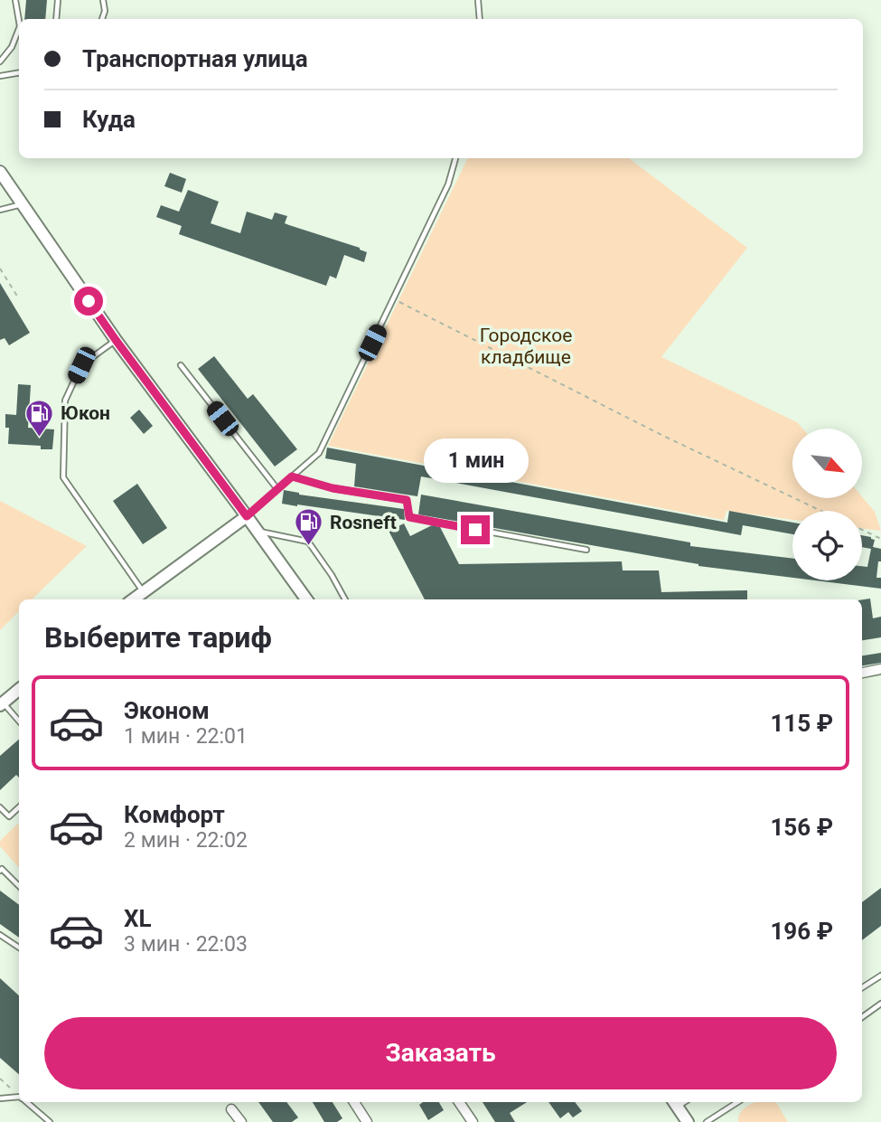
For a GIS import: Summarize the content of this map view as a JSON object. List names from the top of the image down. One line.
{"parks":["Городское кладбище"],"places":{"fuel station":["Юкон","Rosneft"]},"north":"bottom right","page":{"banner":["Транспортная улица","Куда"],"bubble":"1 мин","heading":"Выберите тариф","list":[{"name":"Эконом","note":"1 мин · 22:01","value":"115 ₽"},{"name":"Комфорт","note":"2 мин · 22:02","value":"156 ₽"},{"name":"XL","note":"3 мин · 22:03","value":"196 ₽"}],"buttons":"Заказать"}}
